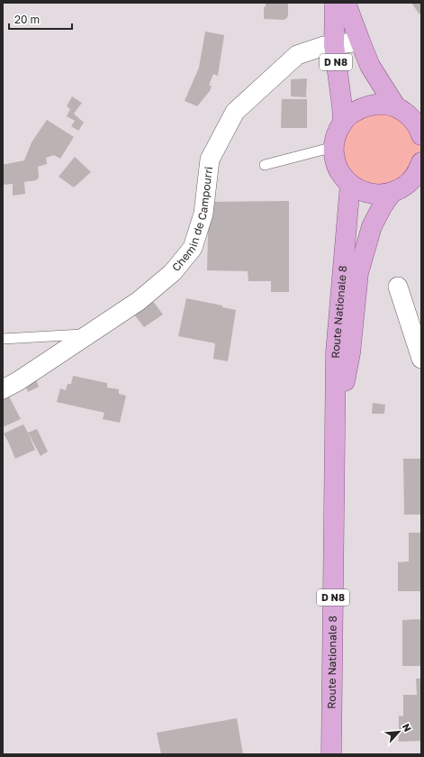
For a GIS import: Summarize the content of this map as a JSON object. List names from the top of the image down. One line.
{"streets":{"main road":["D N8","Route Nationale 8"],"street":["Chemin de Campourri"]},"crossings":[["D N8","Chemin de Campourri"]],"scale_bar":"20 m","north":"top right"}
